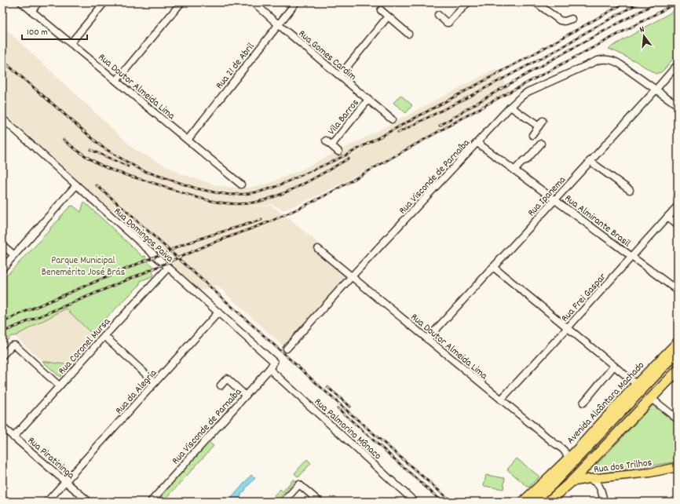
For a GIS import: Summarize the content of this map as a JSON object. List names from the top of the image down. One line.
{"streets":{"highway":["Avenida Alcântara Machado"],"main road":["Rua dos Trilhos"],"street":["Rua Gomes Cardim","Rua 21 de Abril","Rua Doutor Almeida Lima","Vila Barros","Rua Visconde de Parnaíba","Rua Ipanema","Rua Almirante Brasil","Rua Domingos Paiva","Rua Frei Gaspar","Rua Coronel Mursa","Rua da Alegria","Rua Palmorino Mônaco","Rua Piratininga"]},"crossings":[["Rua Gomes Cardim","Rua 21 de Abril"],["Rua Gomes Cardim","Vila Barros"],["Rua 21 de Abril","Rua Doutor Almeida Lima"],["Rua Doutor Almeida Lima","Rua Visconde de Parnaíba"],["Rua Doutor Almeida Lima","Rua Ipanema"],["Rua Doutor Almeida Lima","Rua Frei Gaspar"],["Rua Doutor Almeida Lima","Avenida Alcântara Machado"],["Rua Visconde de Parnaíba","Rua Ipanema"],["Rua Visconde de Parnaíba","Rua Almirante Brasil"],["Rua Visconde de Parnaíba","Rua Domingos Paiva"],["Rua Visconde de Parnaíba","Rua Palmorino Mônaco"],["Rua Ipanema","Rua Almirante Brasil"],["Rua Almirante Brasil","Rua Frei Gaspar"],["Rua Domingos Paiva","Rua Coronel Mursa"],["Rua Domingos Paiva","Rua da Alegria"],["Rua Coronel Mursa","Rua Piratininga"],["Rua da Alegria","Rua Piratininga"]],"parks":["Parque Municipal Benemérito José Brás"],"scale_bar":"100 m","north":"top"}
